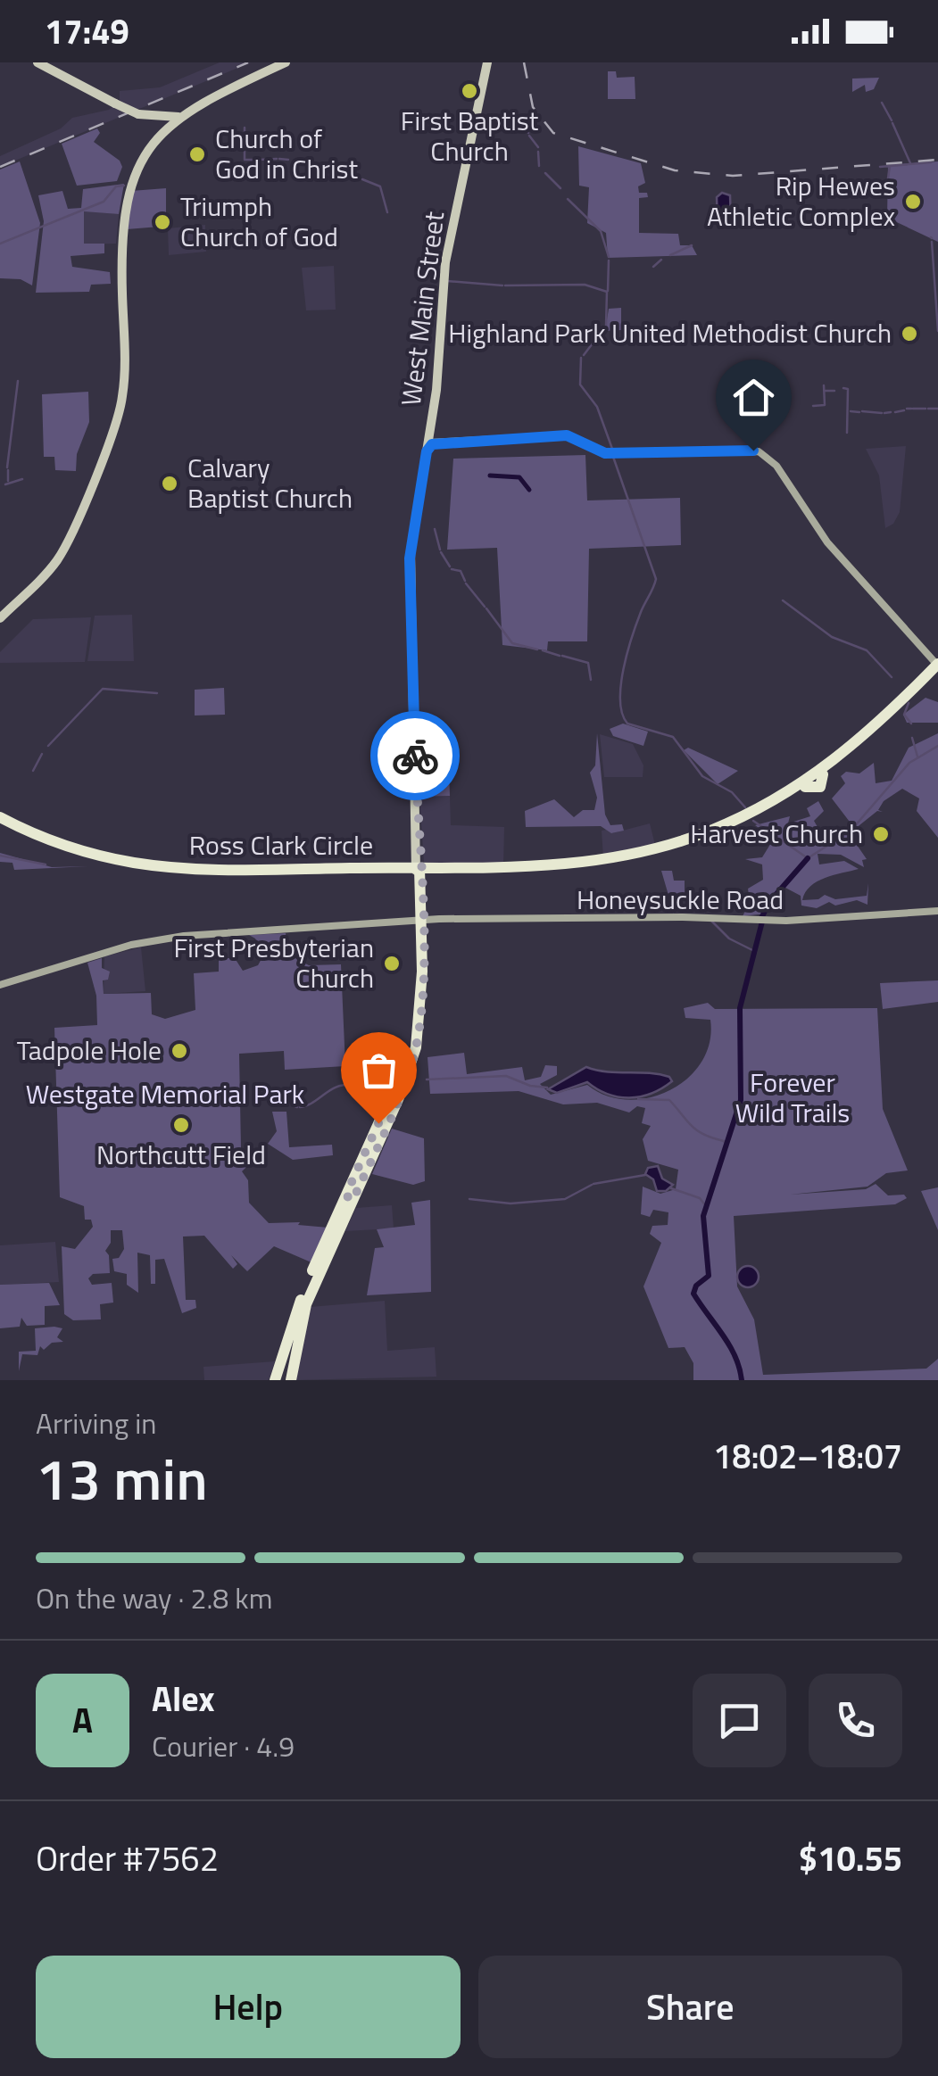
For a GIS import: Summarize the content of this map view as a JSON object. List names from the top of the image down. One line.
{"streets":{"highway":["West Main Street","Ross Clark Circle"],"main road":["Honeysuckle Road"]},"crossings":[["West Main Street","Ross Clark Circle"],["West Main Street","Honeysuckle Road"]],"parks":["Forever Wild Trails","Westgate Memorial Park"],"places":["First Baptist Church","Church of God in Christ","Rip Hewes Athletic Complex","Triumph Church of God","Highland Park United Methodist Church","Calvary Baptist Church","Harvest Church","First Presbyterian Church","Tadpole Hole","Northcutt Field"],"page":{"status":"17:49","heading":["13 min","Arriving in","18:02–18:07"],"panel":["Alex","Courier · 4.9","Order #7562","$10.55"],"bar":"On the way · 2.8 km","round":"A","buttons":["Help","Share"]}}
